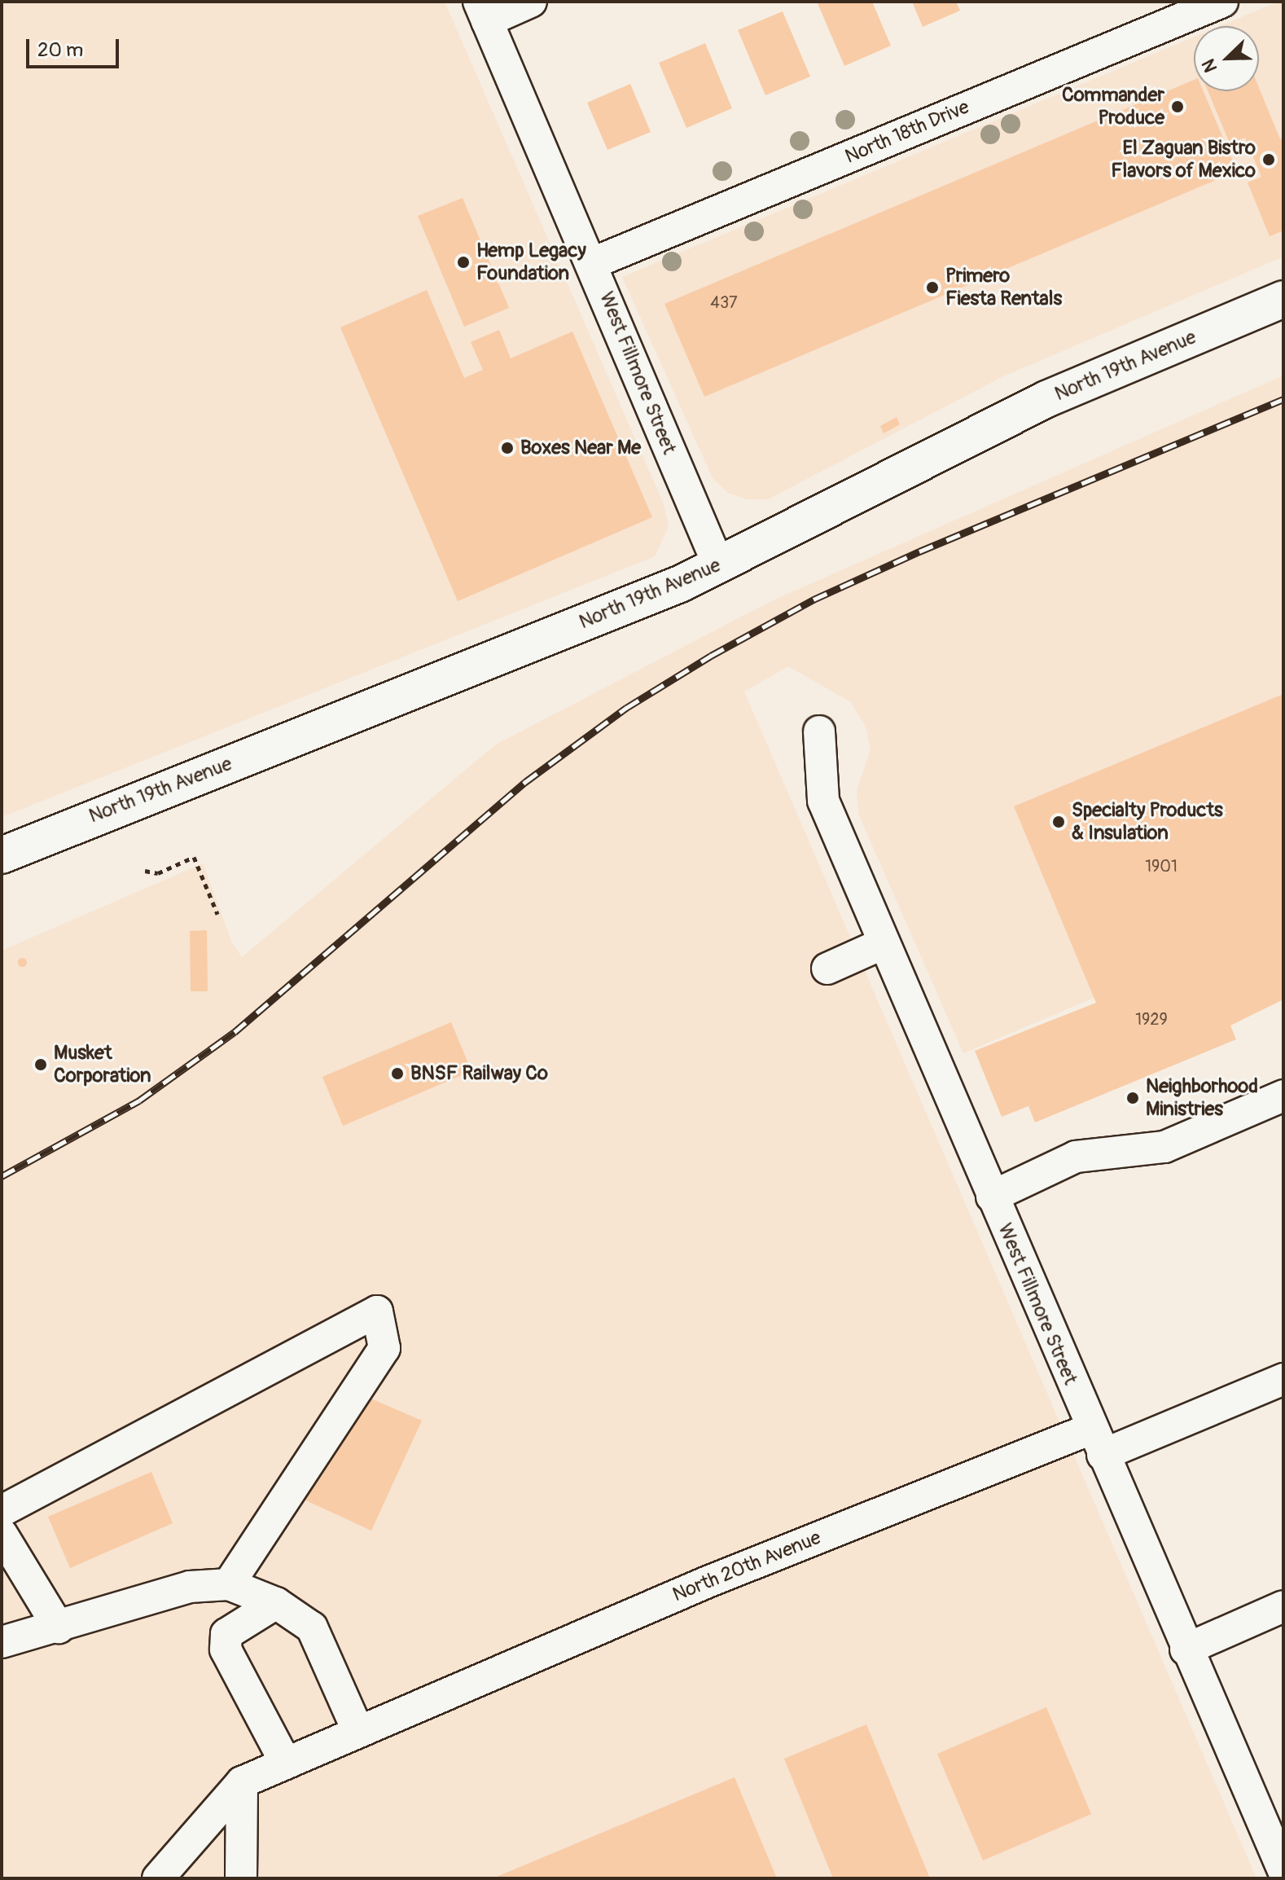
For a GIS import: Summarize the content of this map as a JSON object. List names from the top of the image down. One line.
{"streets":{"main road":["North 19th Avenue"],"street":["North 18th Drive","West Fillmore Street","North 20th Avenue"]},"crossings":[["North 18th Drive","West Fillmore Street"],["North 19th Avenue","West Fillmore Street"],["West Fillmore Street","North 20th Avenue"]],"places":["Commander Produce","El Zaguan Bistro Flavors of Mexico","Hemp Legacy Foundation","Primero Fiesta Rentals","Boxes Near Me","Specialty Products & Insulation","Musket Corporation","BNSF Railway Co","Neighborhood Ministries"],"house_numbers":["437","1901","1929"],"scale_bar":"20 m","north":"bottom left"}
